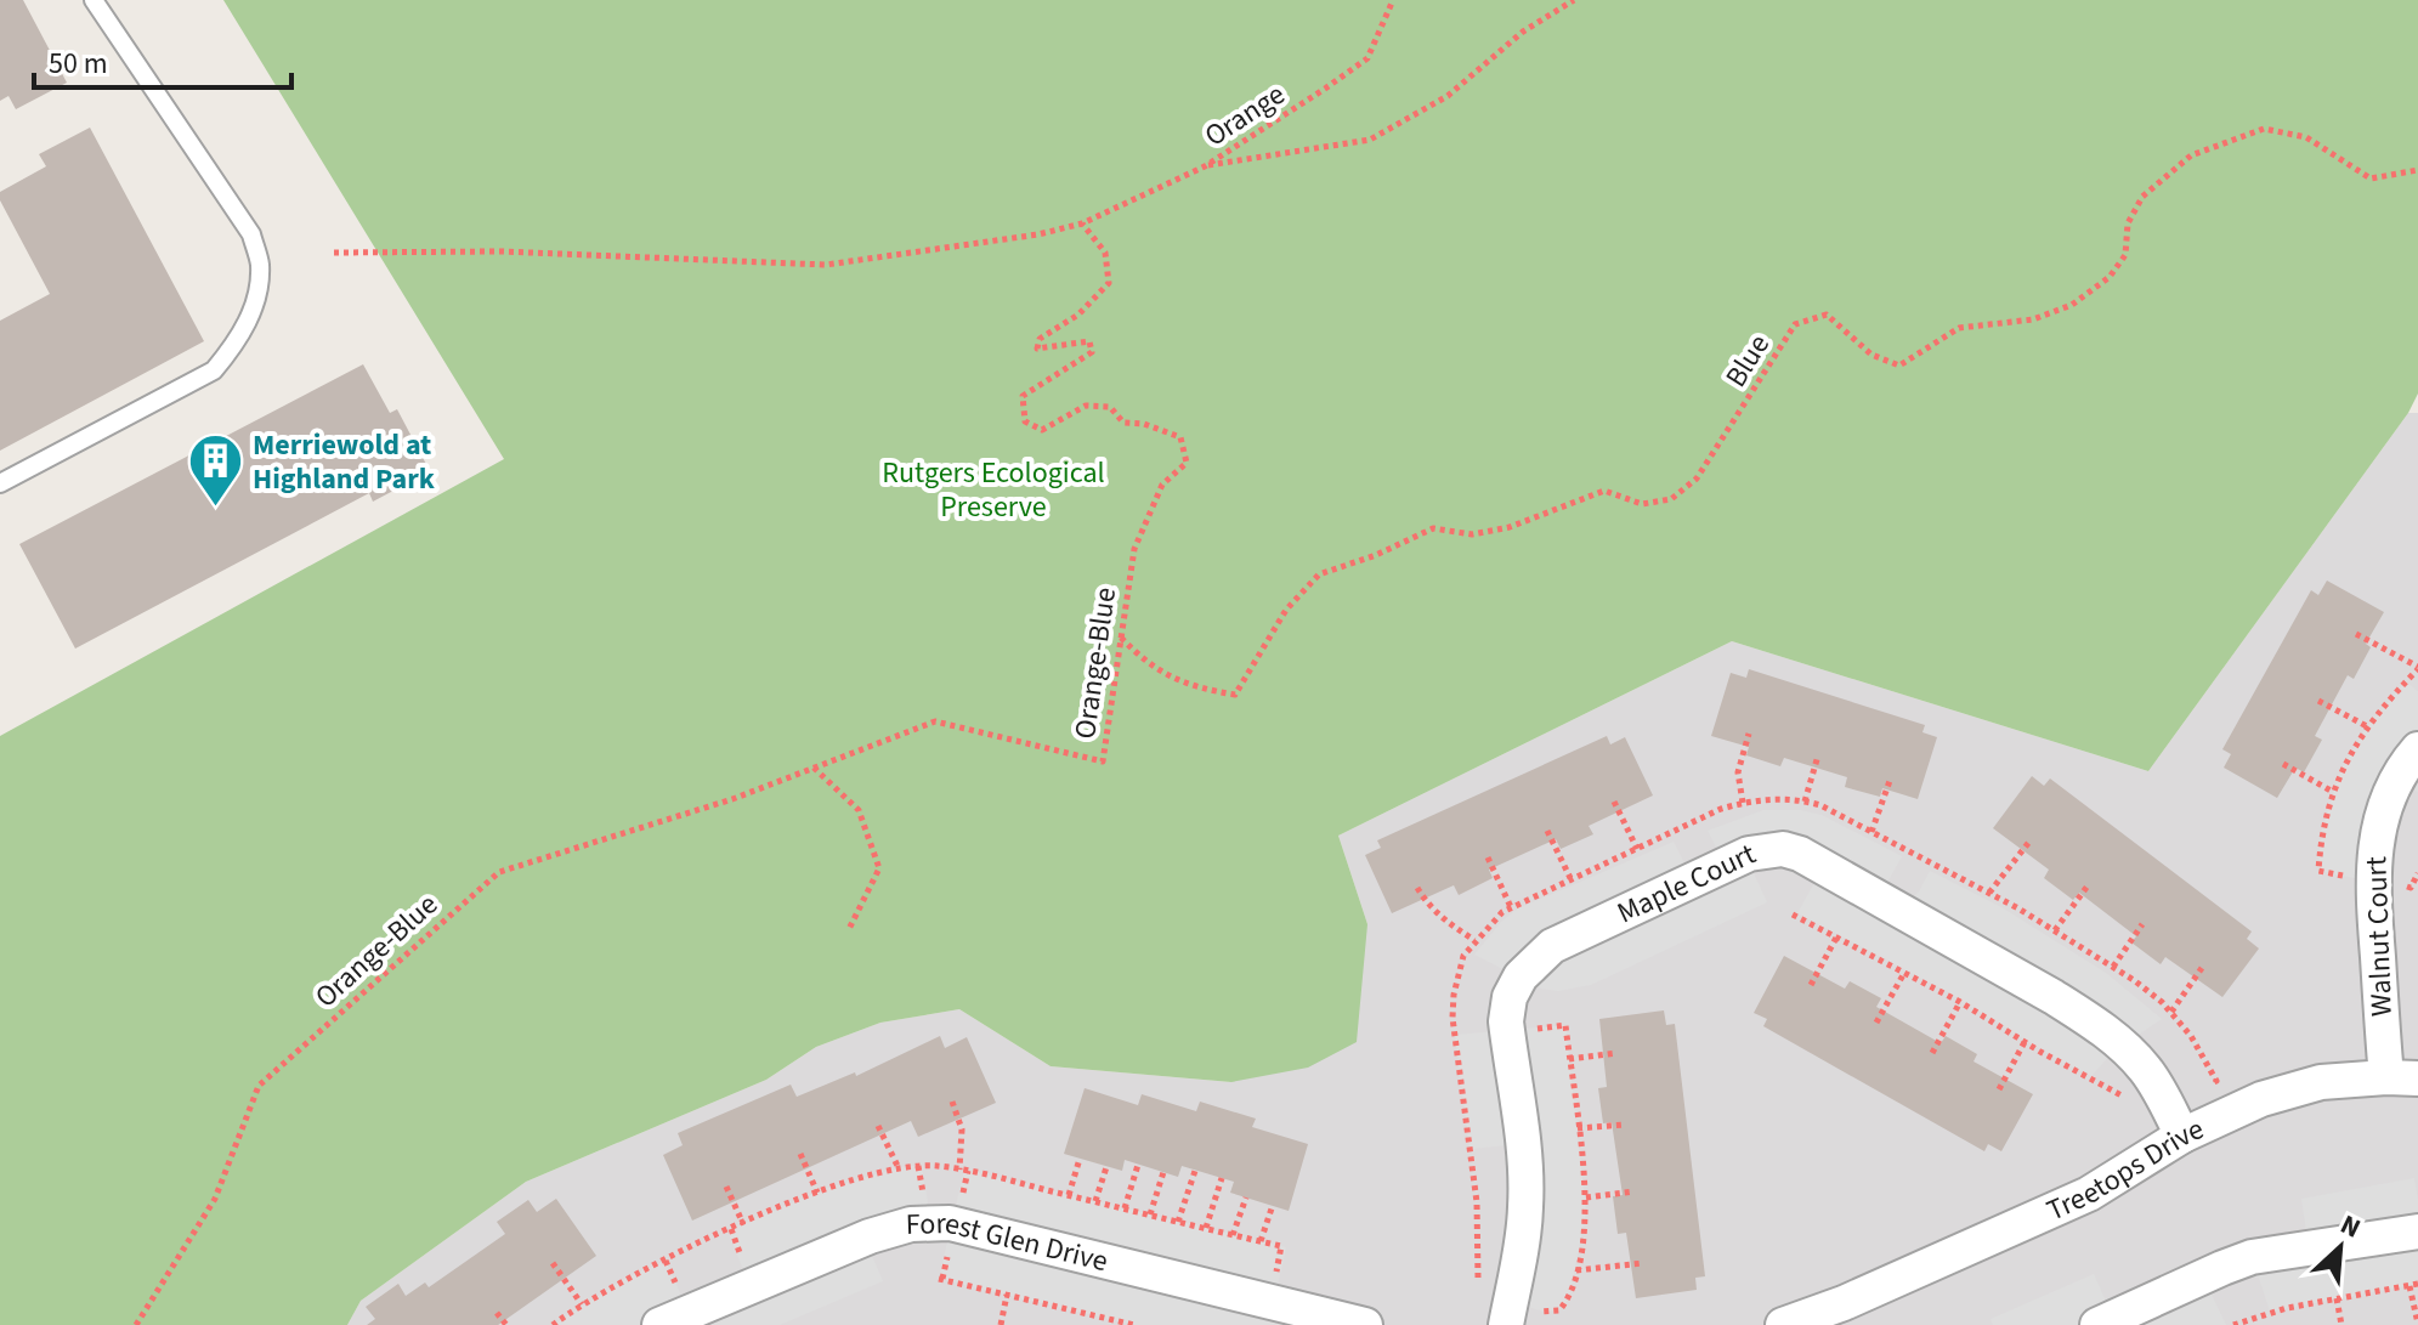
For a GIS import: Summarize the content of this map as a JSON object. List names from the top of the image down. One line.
{"streets":{"street":["Maple Court","Walnut Court","Treetops Drive","Forest Glen Drive"],"path":["Orange","Blue","Orange-Blue"]},"crossings":[["Orange","Orange-Blue"],["Blue","Orange-Blue"],["Maple Court","Treetops Drive"],["Walnut Court","Treetops Drive"]],"parks":["Rutgers Ecological Preserve"],"places":{"building":["Merriewold at Highland Park"]},"scale_bar":"50 m","north":"top right"}
